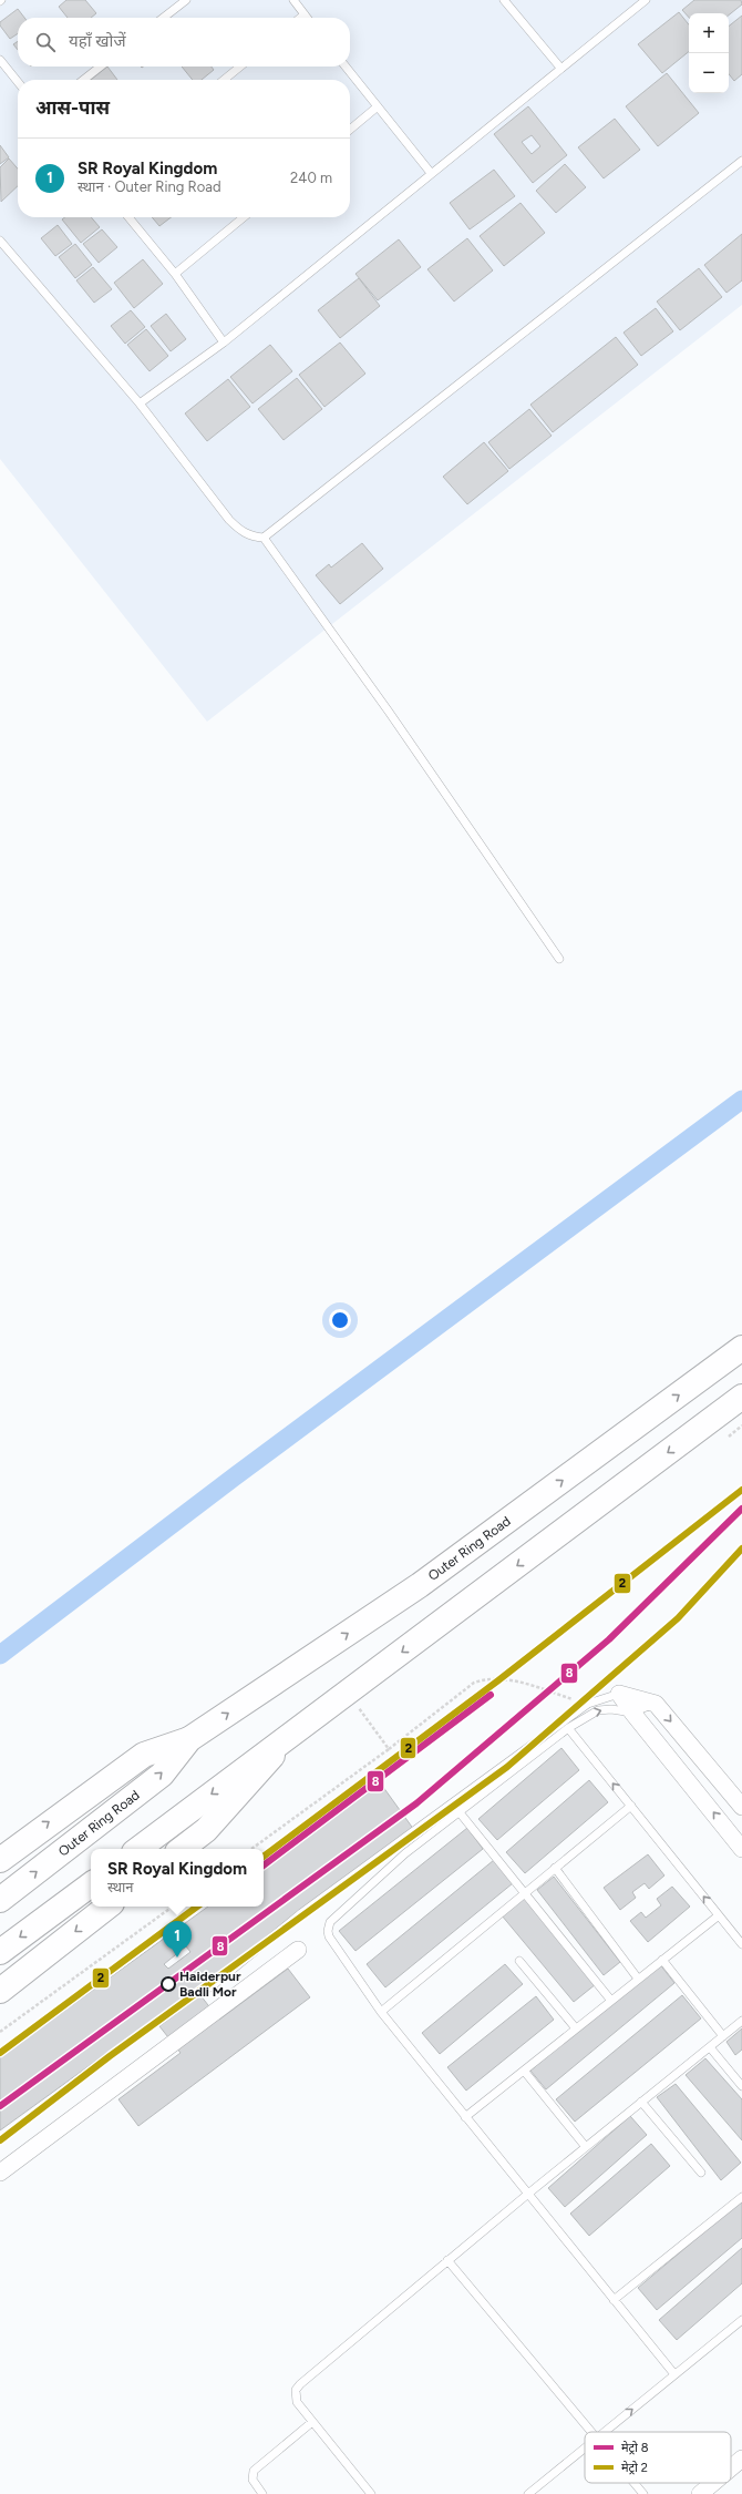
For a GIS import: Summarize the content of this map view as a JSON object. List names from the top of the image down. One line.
{"streets":{"main road":["Outer Ring Road"]},"places":["Haiderpur Badli Mor"],"lines":["metro line 2","metro line 8"],"legend":["मेट्रो 8","मेट्रो 2"],"page":{"map_buttons":["+","−"],"search":"यहाँ खोजें","heading":"आस-पास","list":[{"mark":"1","name":"SR Royal Kingdom","note":"स्थान · Outer Ring Road","value":"240 m"}],"popup":["SR Royal Kingdom","स्थान"],"pins":"1"}}
